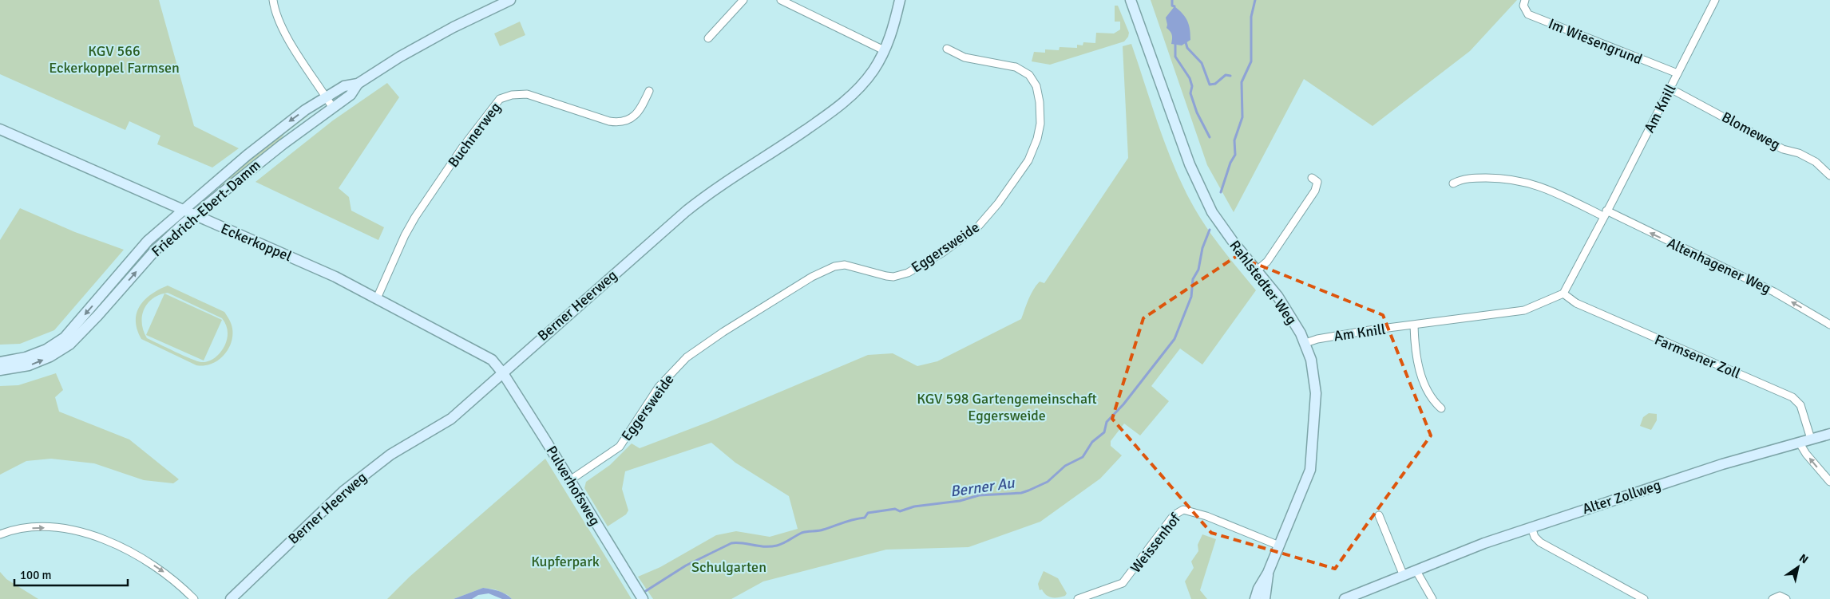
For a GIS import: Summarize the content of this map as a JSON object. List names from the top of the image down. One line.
{"streets":{"street":["Im Wiesengrund","Am Knill","Blomeweg","Buchnerweg","Friedrich-Ebert-Damm","Eckerkoppel","Eggersweide","Altenhagener Weg","Rahlstedter Weg","Berner Heerweg","Farmsener Zoll","Pulverhofsweg","Alter Zollweg","Weissenhof"]},"crossings":[["Im Wiesengrund","Am Knill"],["Am Knill","Blomeweg"],["Am Knill","Altenhagener Weg"],["Am Knill","Rahlstedter Weg"],["Am Knill","Farmsener Zoll"],["Buchnerweg","Eckerkoppel"],["Friedrich-Ebert-Damm","Eckerkoppel"],["Eckerkoppel","Berner Heerweg"],["Eckerkoppel","Pulverhofsweg"],["Eggersweide","Pulverhofsweg"],["Rahlstedter Weg","Weissenhof"],["Berner Heerweg","Pulverhofsweg"],["Farmsener Zoll","Alter Zollweg"]],"one_way":["Altenhagener Weg"],"water":["Berner Au"],"parks":["KGV 566 Eckerkoppel Farmsen","KGV 598 Gartengemeinschaft Eggersweide","Kupferpark","Schulgarten"],"scale_bar":"100 m","north":"top right"}
